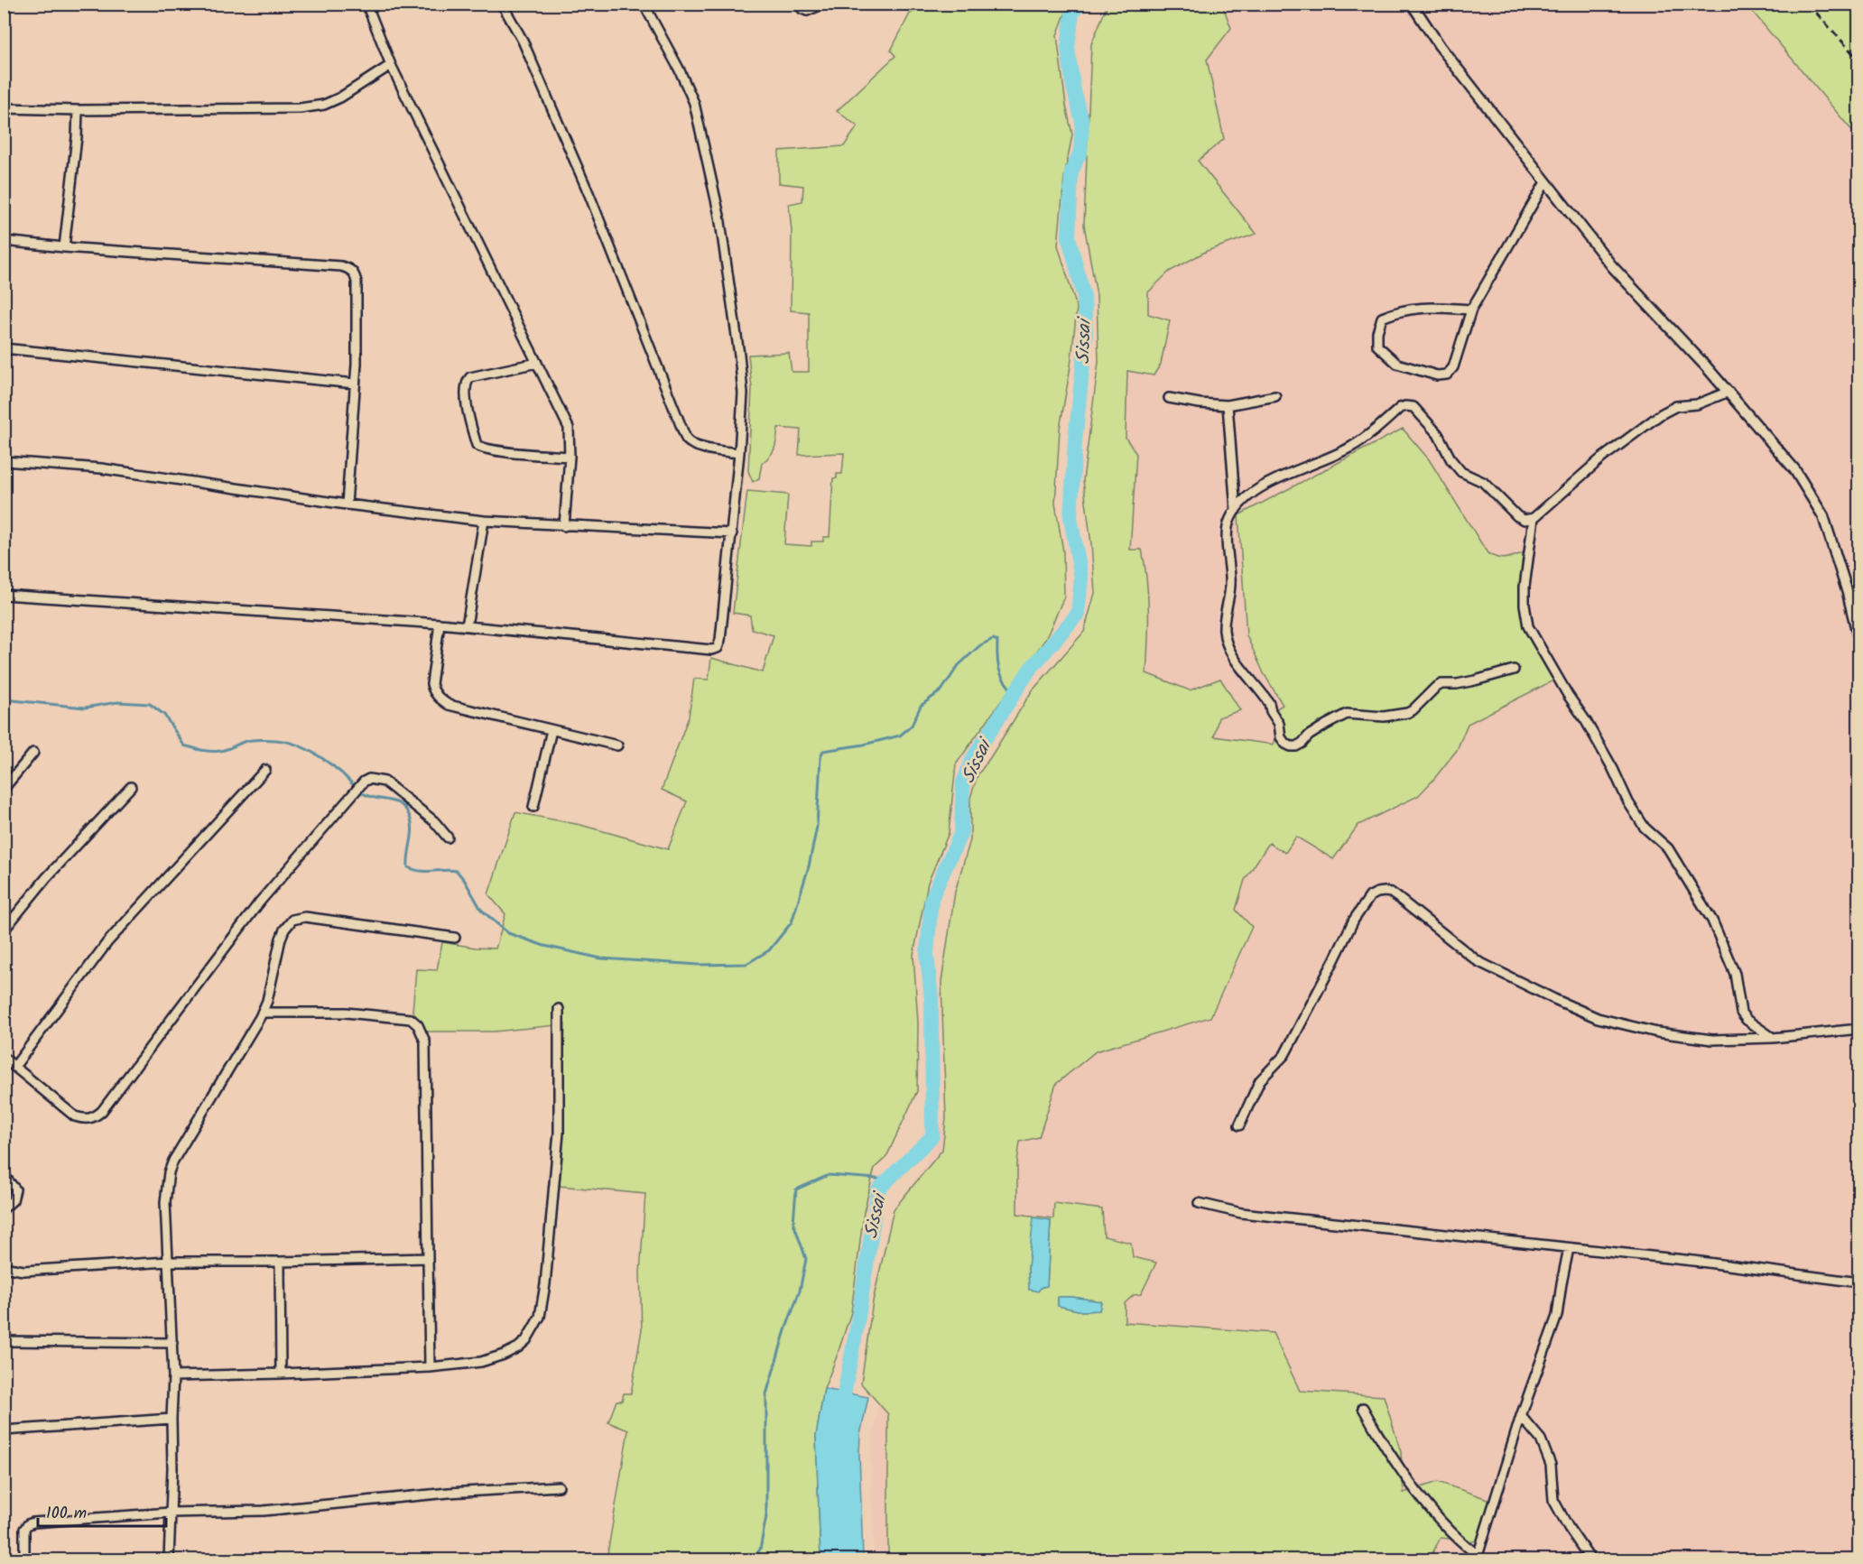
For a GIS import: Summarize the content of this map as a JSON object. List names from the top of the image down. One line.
{"water":["Sissai"],"scale_bar":"100 m"}
